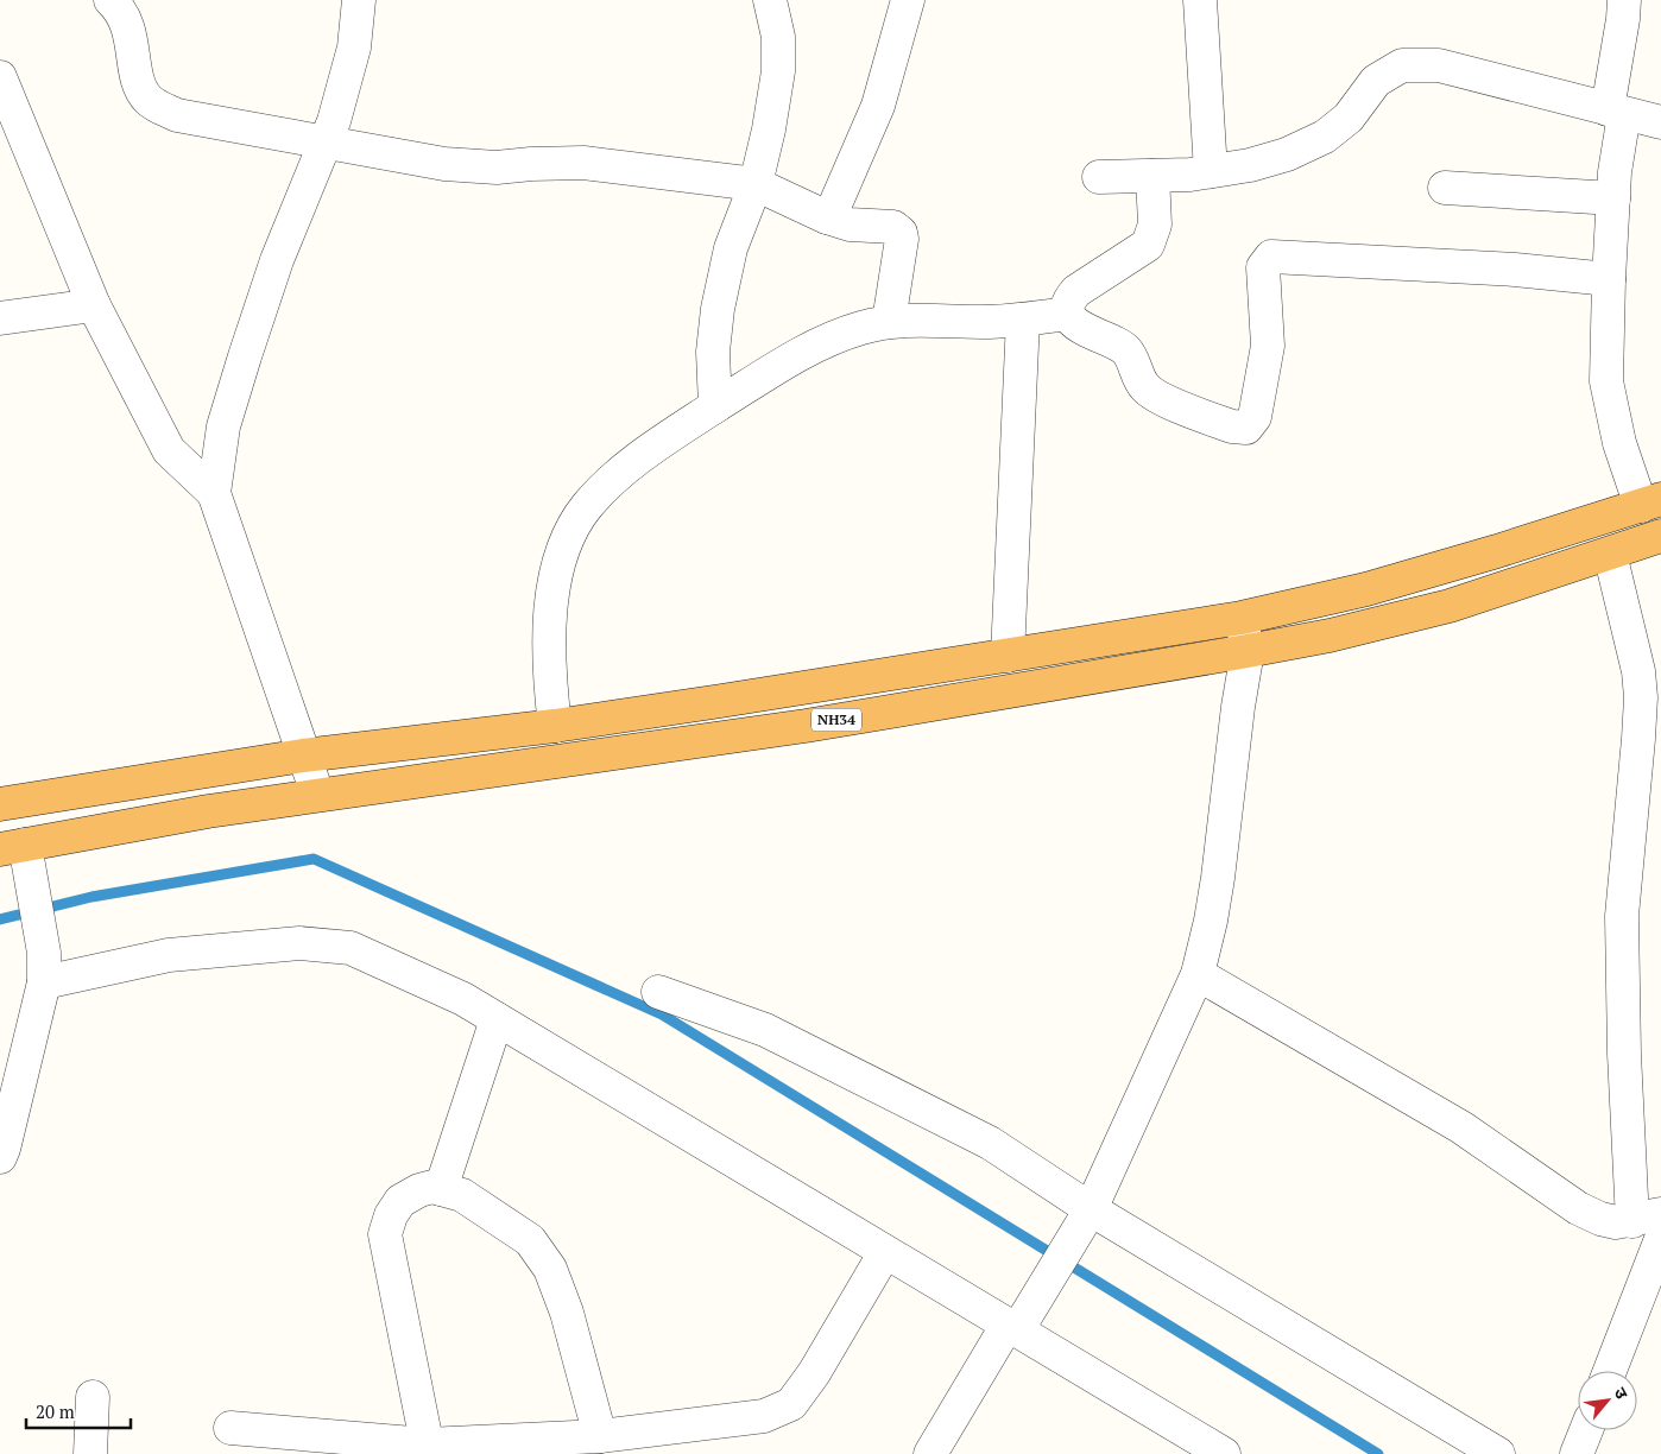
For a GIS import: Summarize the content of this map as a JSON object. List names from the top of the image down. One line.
{"streets":{"highway":["NH34"]},"scale_bar":"20 m","north":"top right"}
